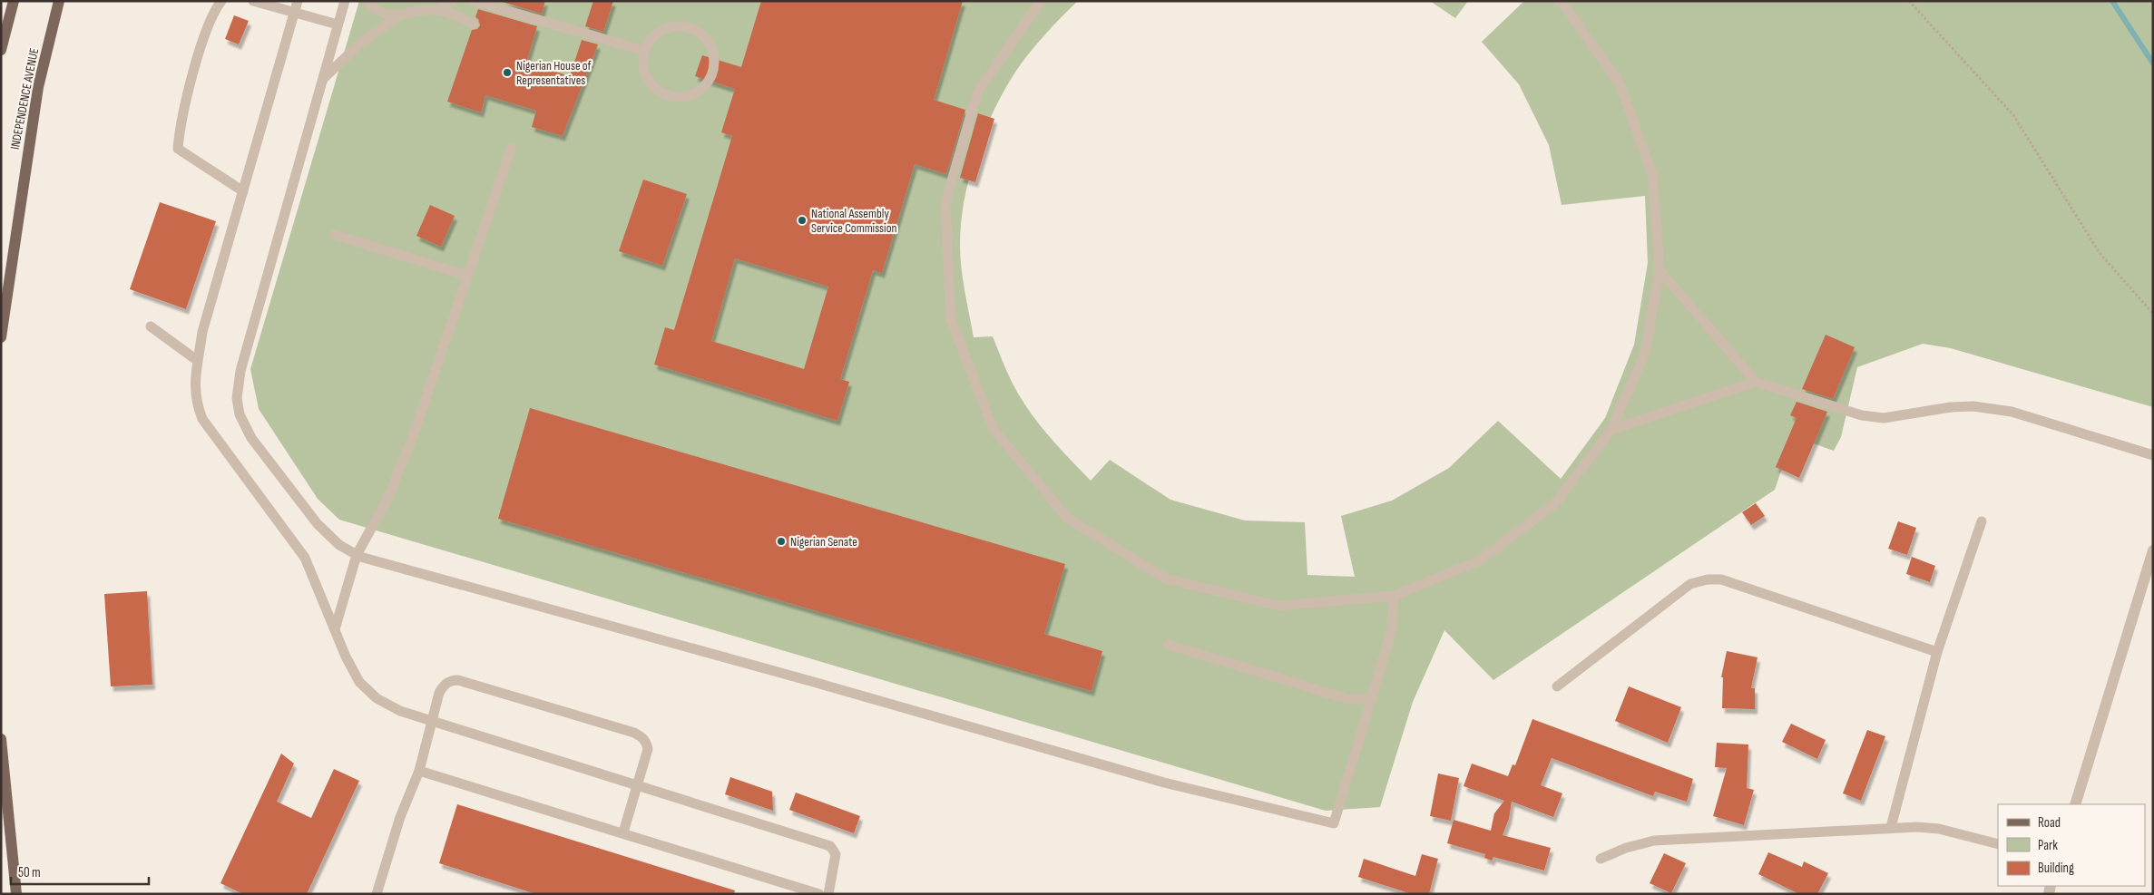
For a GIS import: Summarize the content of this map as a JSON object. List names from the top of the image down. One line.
{"streets":{"main road":["INDEPENDENCE AVENUE"]},"places":["Nigerian House of Representatives","National Assembly Service Commission","Nigerian Senate"],"legend":["Road","Park","Building"],"scale_bar":"50 m"}
